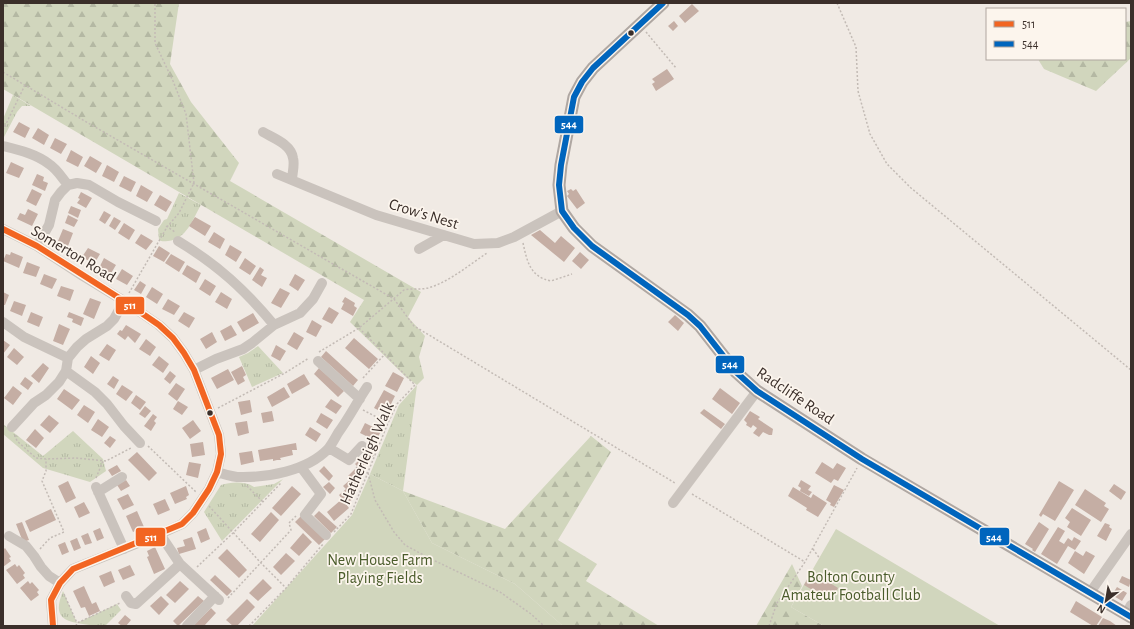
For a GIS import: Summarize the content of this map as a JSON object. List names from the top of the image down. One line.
{"streets":{"main road":["Radcliffe Road"],"street":["Crow's Nest","Somerton Road"],"path":["Hatherleigh Walk"]},"crossings":[["Crow's Nest","Radcliffe Road"]],"parks":["New House Farm Playing Fields","Bolton County Amateur Football Club"],"lines":["transit line 544","transit line 511"],"legend":["511","544"],"north":"bottom left"}
